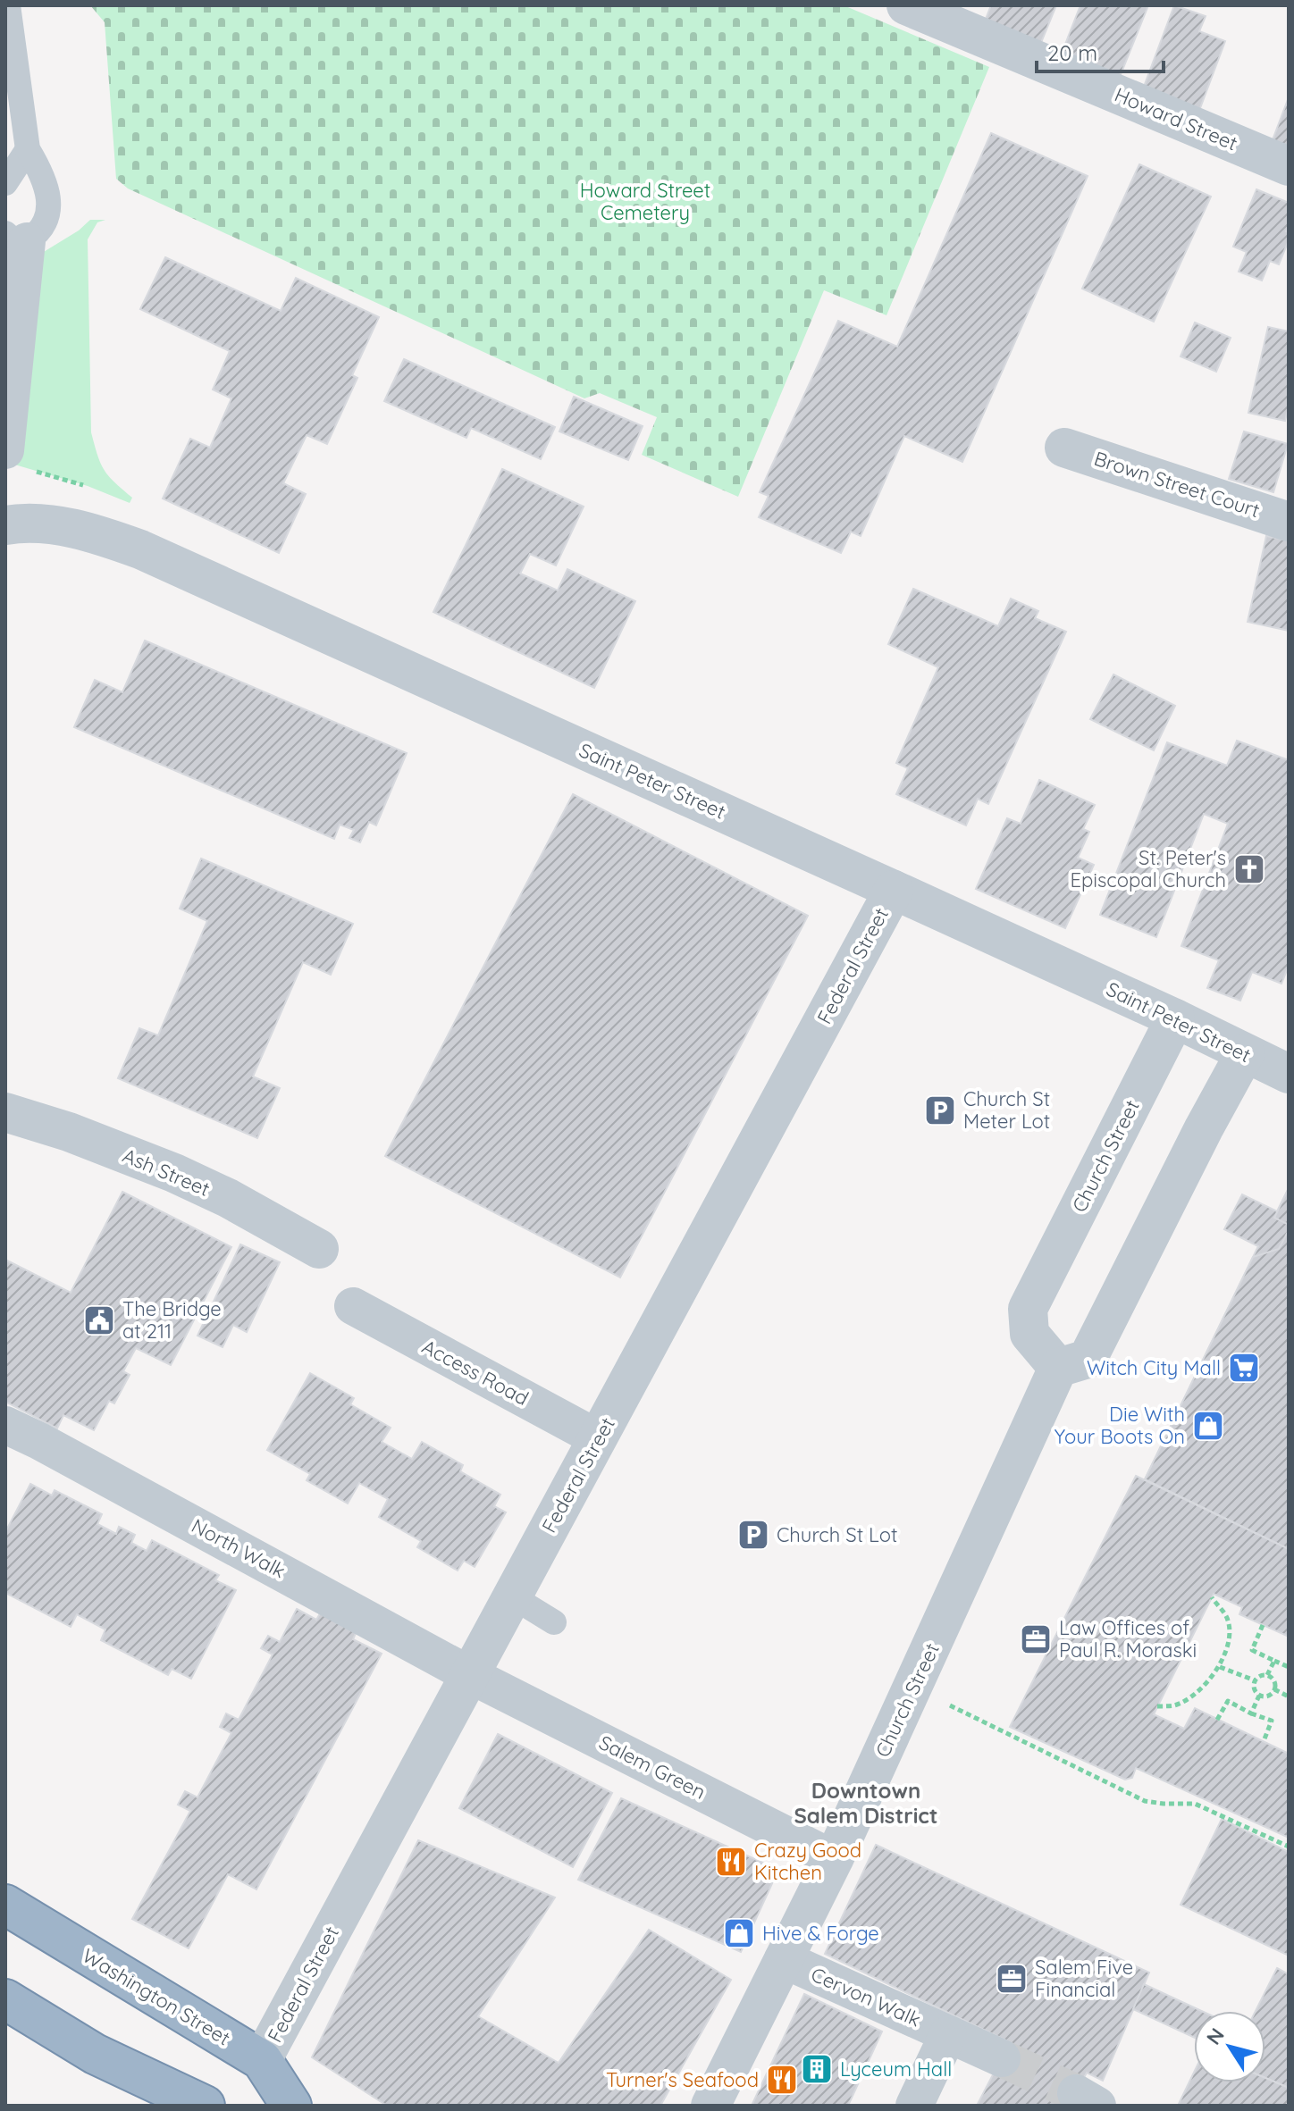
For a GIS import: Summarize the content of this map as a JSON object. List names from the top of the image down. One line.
{"streets":{"highway":["Washington Street"],"street":["Howard Street","Brown Street Court","Saint Peter Street","Federal Street","Church Street","Ash Street","Access Road","North Walk","Salem Green","Cervon Walk"]},"crossings":[["Saint Peter Street","Federal Street"],["Saint Peter Street","Church Street"],["Federal Street","Access Road"],["Federal Street","North Walk"],["Federal Street","Salem Green"],["Federal Street","Washington Street"],["Church Street","Salem Green"],["Church Street","Cervon Walk"],["North Walk","Salem Green"]],"districts":["Downtown Salem District"],"parks":["Howard Street Cemetery"],"places":{"church":["St. Peter's Episcopal Church"],"parking":["Church St Meter Lot","Church St Lot"],"public building":["The Bridge at 211"],"supermarket":["Witch City Mall"],"shop":["Die With Your Boots On","Hive & Forge"],"office":["Law Offices of Paul R. Moraski","Salem Five Financial"],"restaurant":["Crazy Good Kitchen","Turner's Seafood"],"building":["Lyceum Hall"]},"scale_bar":"20 m","north":"top left"}
